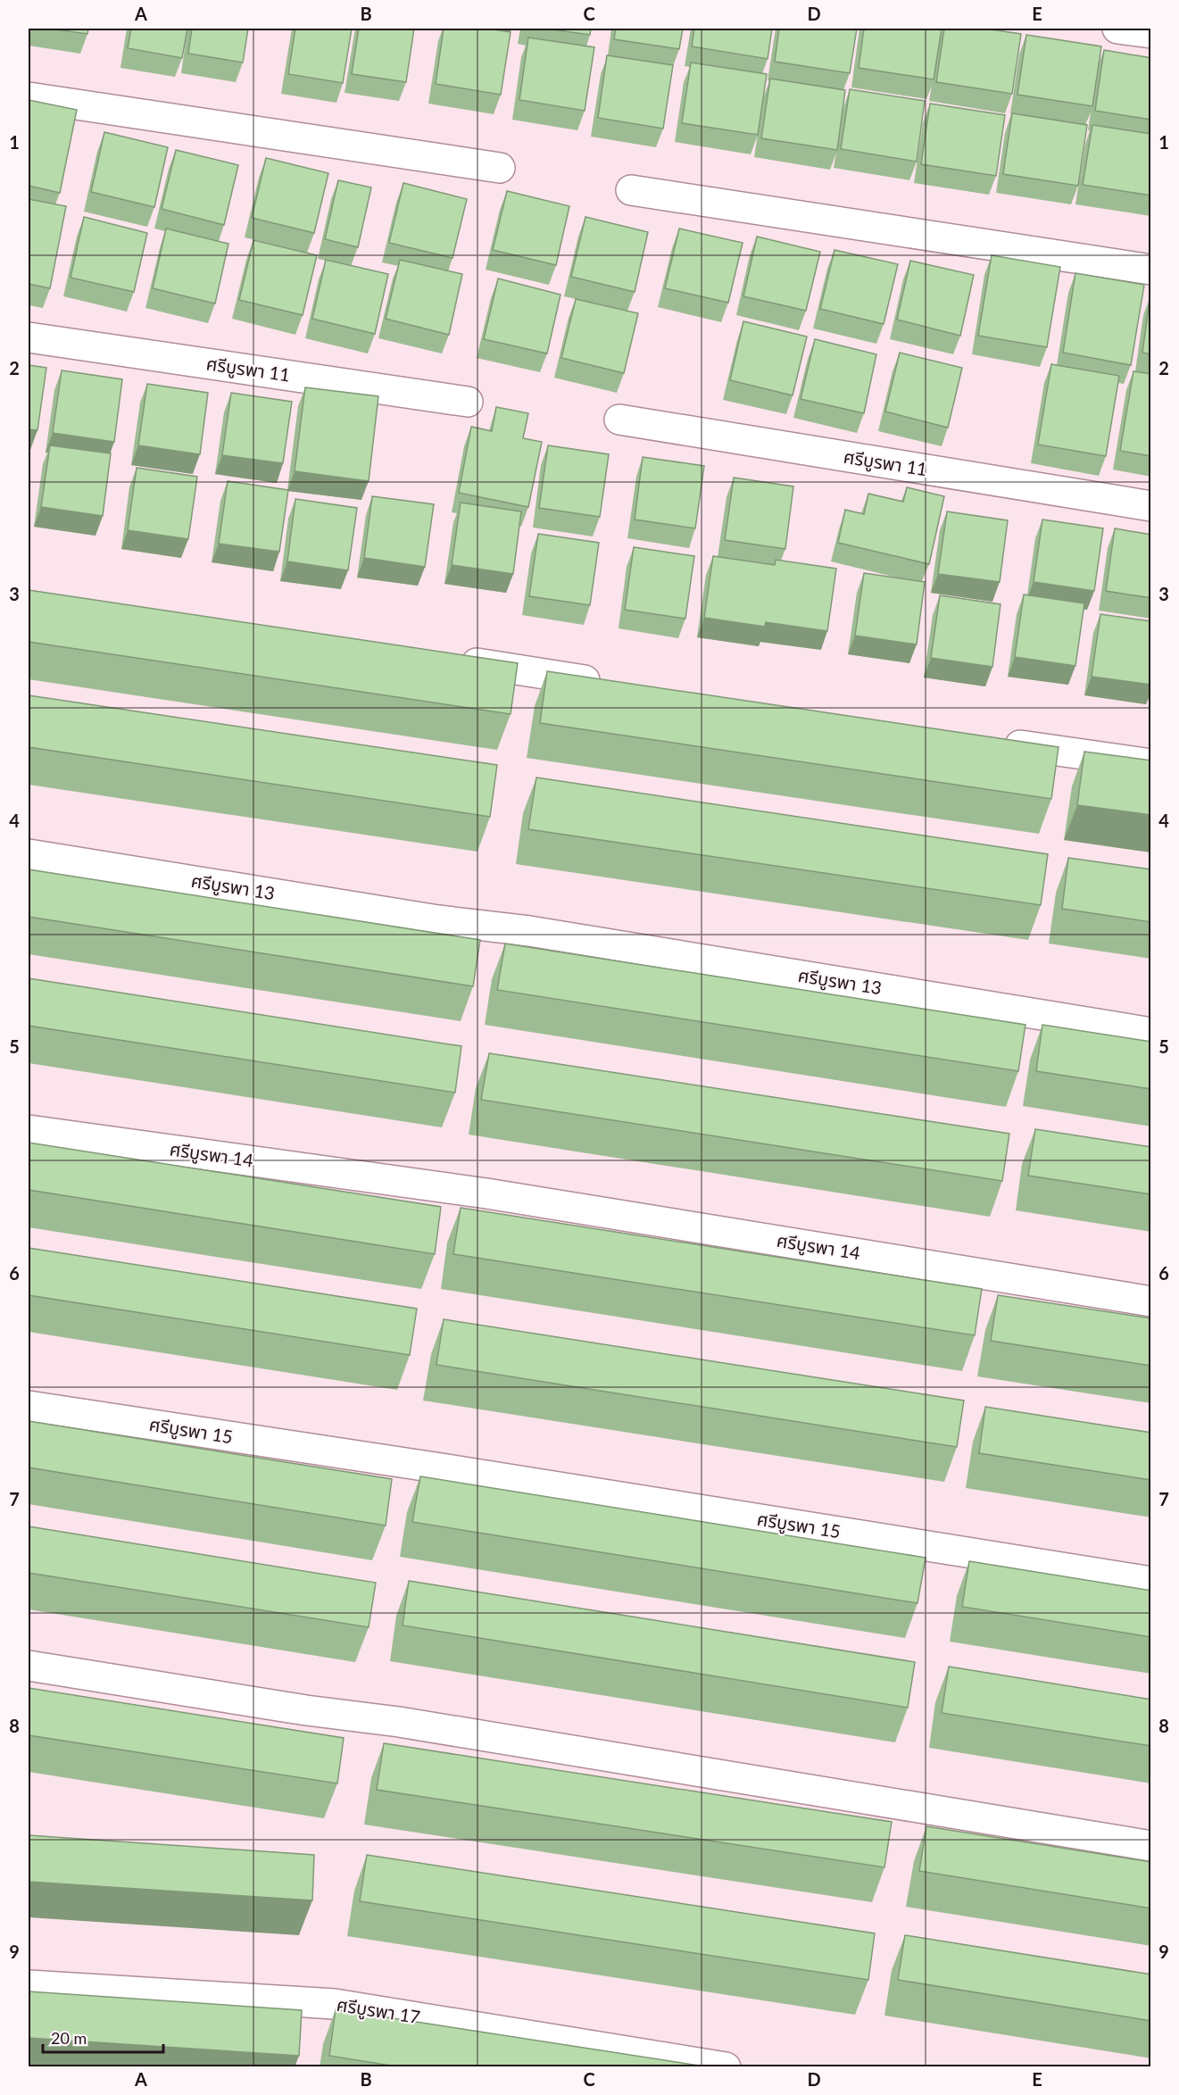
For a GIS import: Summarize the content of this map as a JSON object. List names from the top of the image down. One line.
{"streets":{"street":["ศรีบูรพา 11","ศรีบูรพา 13","ศรีบูรพา 14","ศรีบูรพา 15","ศรีบูรพา 17"]},"scale_bar":"20 m","grid":{"columns":["A","B","C","D","E"],"rows":["1","2","3","4","5","6","7","8","9"]}}
